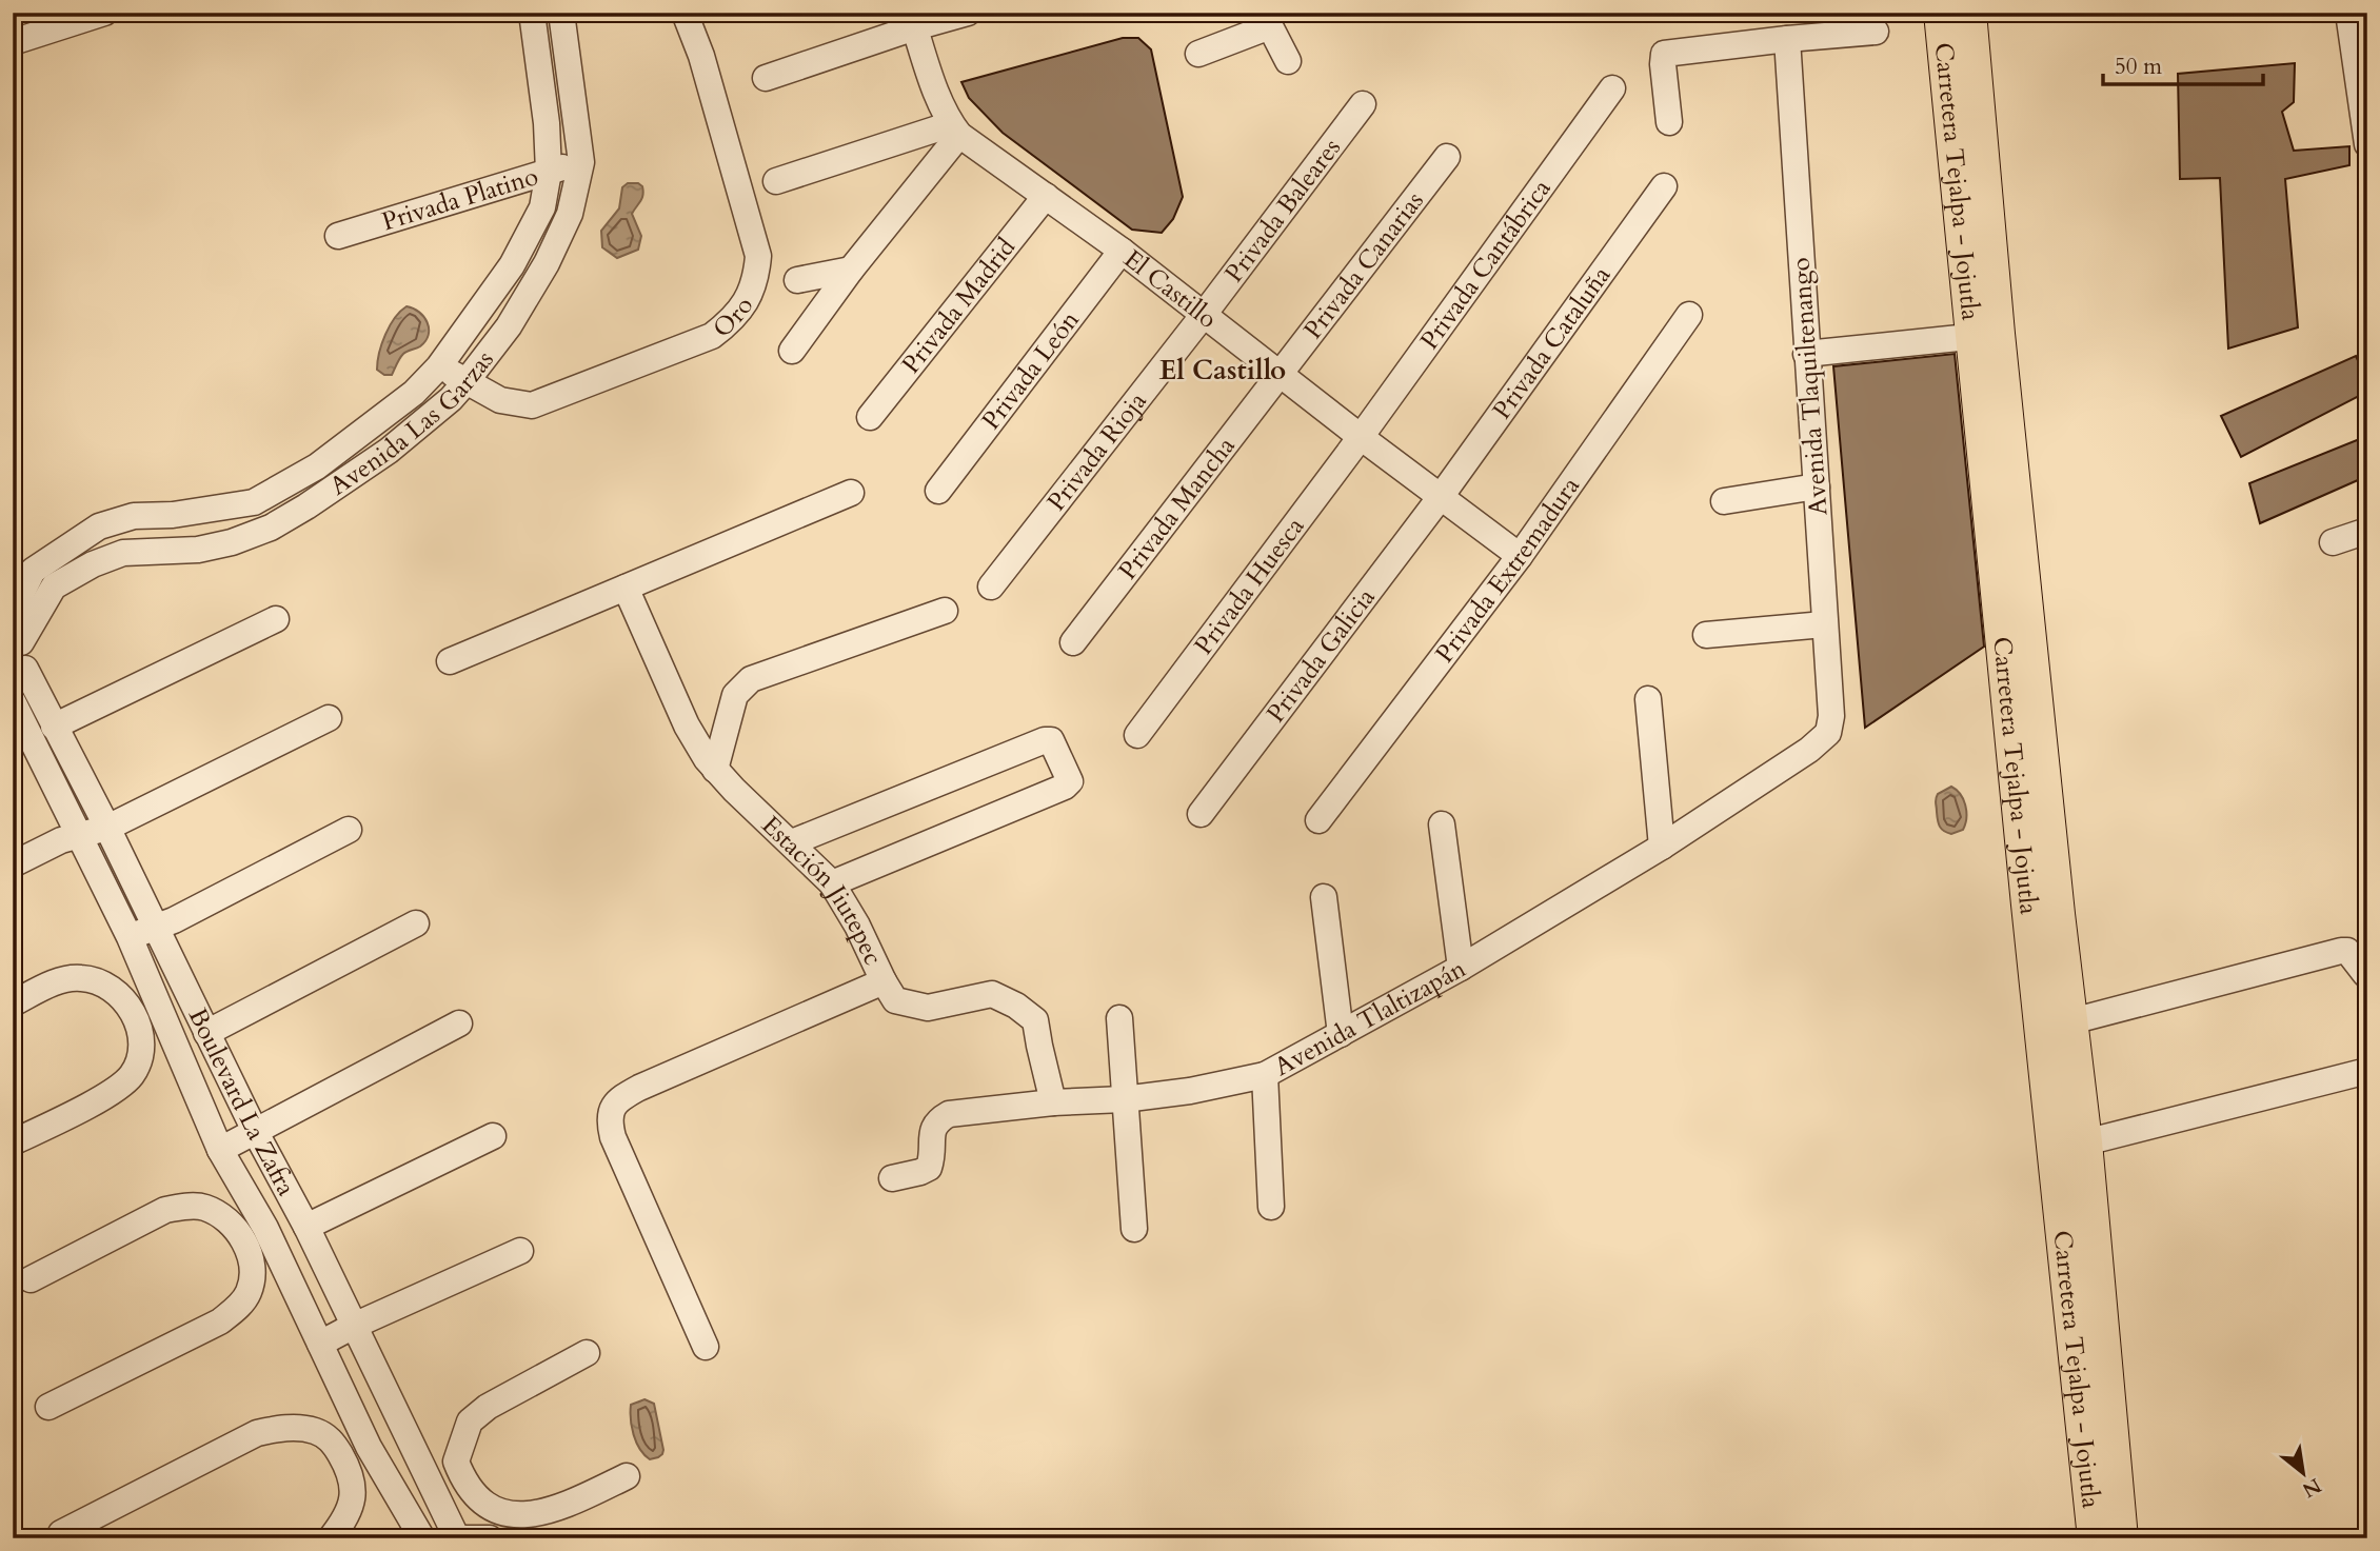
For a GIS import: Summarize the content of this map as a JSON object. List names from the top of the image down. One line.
{"streets":{"main road":["Carretera Tejalpa - Jojutla"],"street":["Privada Platino","Privada Baleares","Privada Cantábrica","Privada Canarias","El Castillo","Privada Madrid","Oro","Privada Cataluña","Privada León","Avenida Tlaquiltenango","Avenida Las Garzas","Privada Rioja","Privada Mancha","Privada Extremadura","Privada Huesca","Privada Galicia","Estación Jiutepec","Avenida Tlaltizapán","Boulevard La Zafra"]},"crossings":[["Privada Platino","Avenida Las Garzas"],["Privada Baleares","El Castillo"],["Privada Baleares","Privada Rioja"],["Privada Cantábrica","El Castillo"],["Privada Cantábrica","Privada Huesca"],["Privada Canarias","El Castillo"],["Privada Canarias","Privada Mancha"],["El Castillo","Privada Madrid"],["El Castillo","Privada Cataluña"],["El Castillo","Privada León"],["El Castillo","Privada Rioja"],["El Castillo","Privada Mancha"],["El Castillo","Privada Extremadura"],["El Castillo","Privada Huesca"],["El Castillo","Privada Galicia"],["Oro","Avenida Las Garzas"],["Privada Cataluña","Privada Galicia"],["Avenida Tlaquiltenango","Avenida Tlaltizapán"],["Avenida Las Garzas","Boulevard La Zafra"],["Estación Jiutepec","Avenida Tlaltizapán"]],"districts":["El Castillo"],"scale_bar":"50 m","north":"bottom right"}
